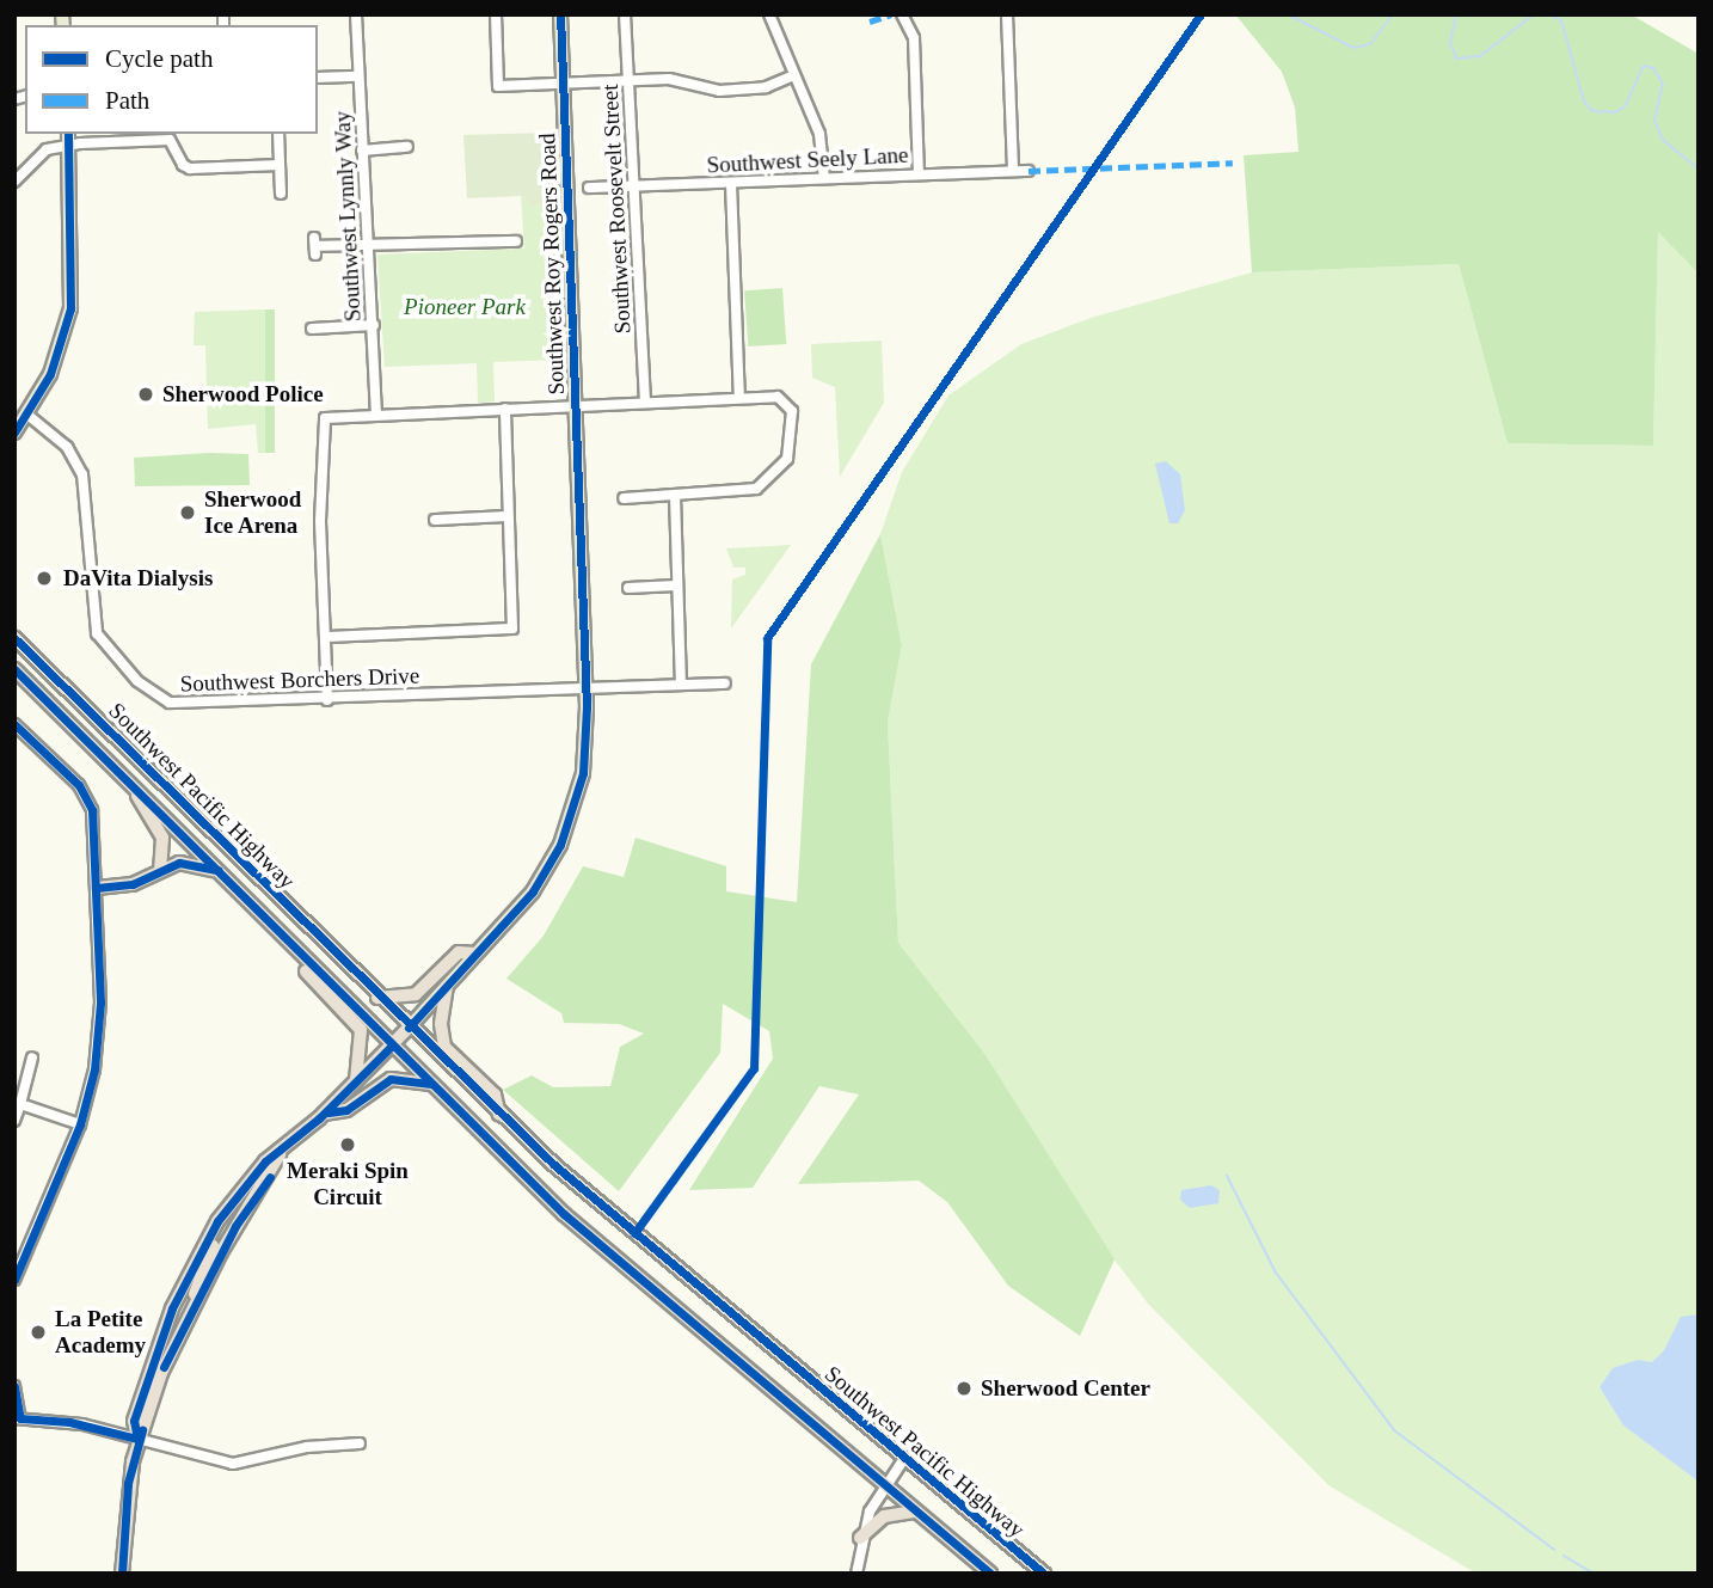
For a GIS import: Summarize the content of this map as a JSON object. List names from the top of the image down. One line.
{"streets":{"highway":["Southwest Pacific Highway"],"main road":["Southwest Roy Rogers Road"],"street":["Southwest Seely Lane","Southwest Roosevelt Street","Southwest Lynnly Way","Southwest Borchers Drive"]},"crossings":[["Southwest Seely Lane","Southwest Roosevelt Street"],["Southwest Roy Rogers Road","Southwest Borchers Drive"],["Southwest Roy Rogers Road","Southwest Pacific Highway"]],"parks":["Pioneer Park"],"places":["Sherwood Police","Sherwood Ice Arena","DaVita Dialysis","Meraki Spin Circuit","La Petite Academy","Sherwood Center"],"legend":["Cycle path","Path"]}
